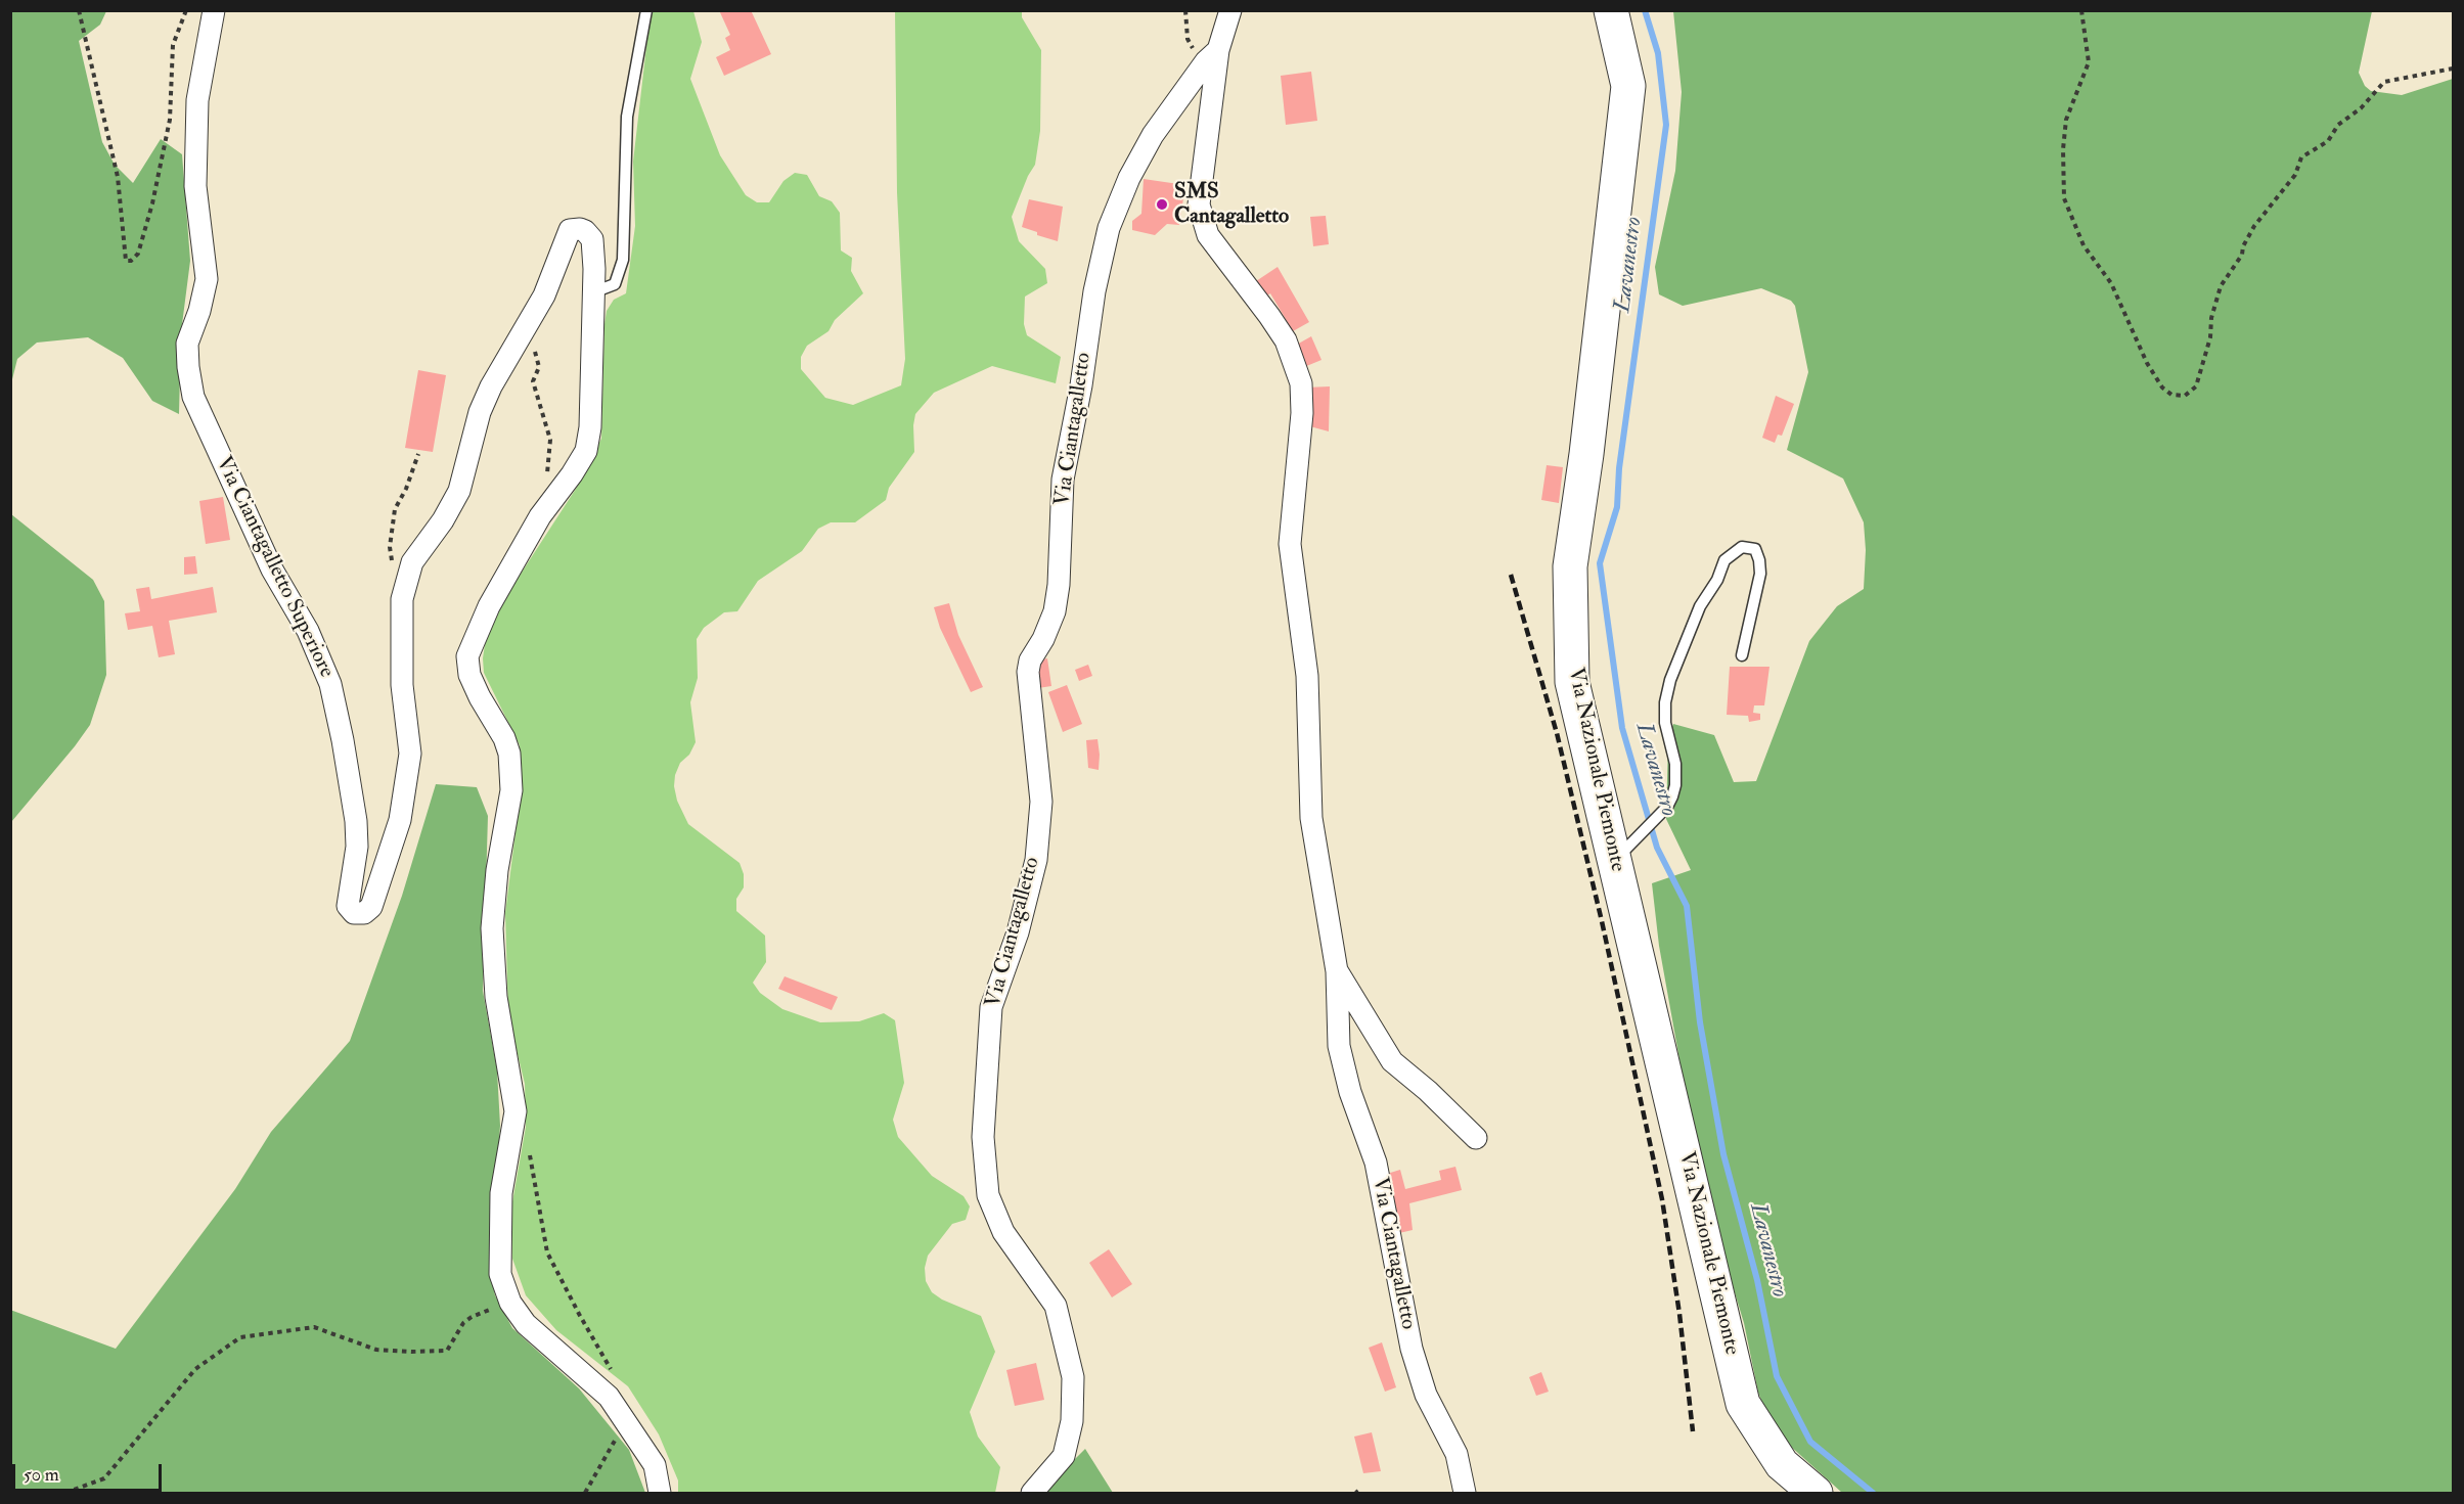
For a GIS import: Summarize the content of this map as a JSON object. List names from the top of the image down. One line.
{"streets":{"main road":["Via Nazionale Piemonte"],"street":["Via Ciantagalletto","Via Ciantagalletto Superiore"]},"water":["Lavanestro"],"places":["SMS Cantagalletto"],"scale_bar":"50 m"}
